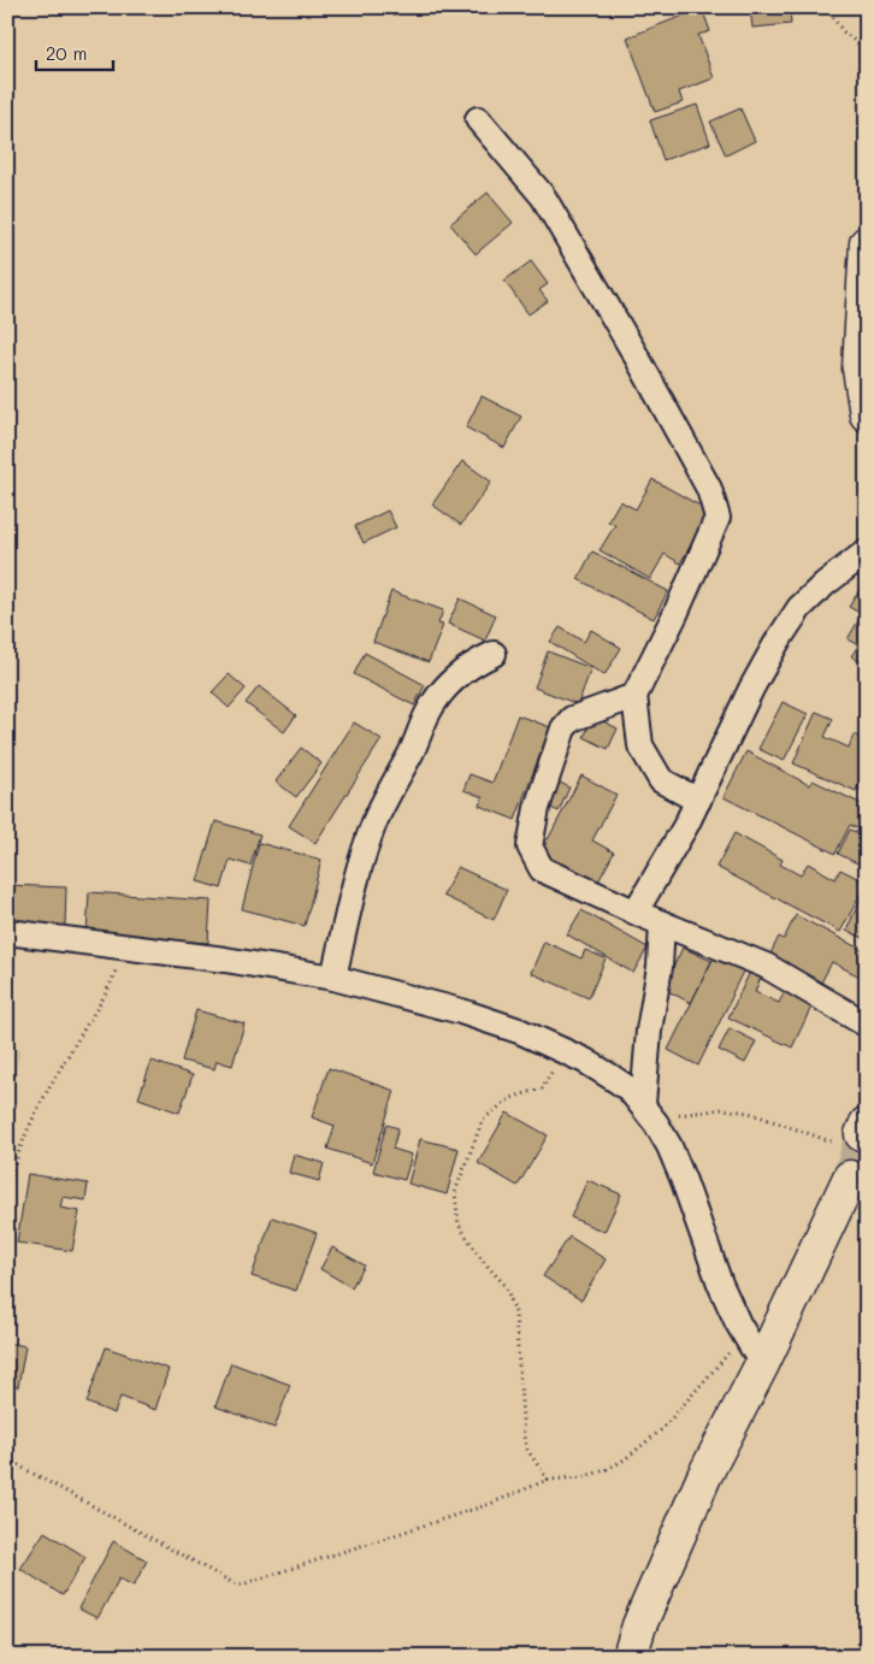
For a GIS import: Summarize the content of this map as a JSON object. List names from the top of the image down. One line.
{"scale_bar":"20 m"}
